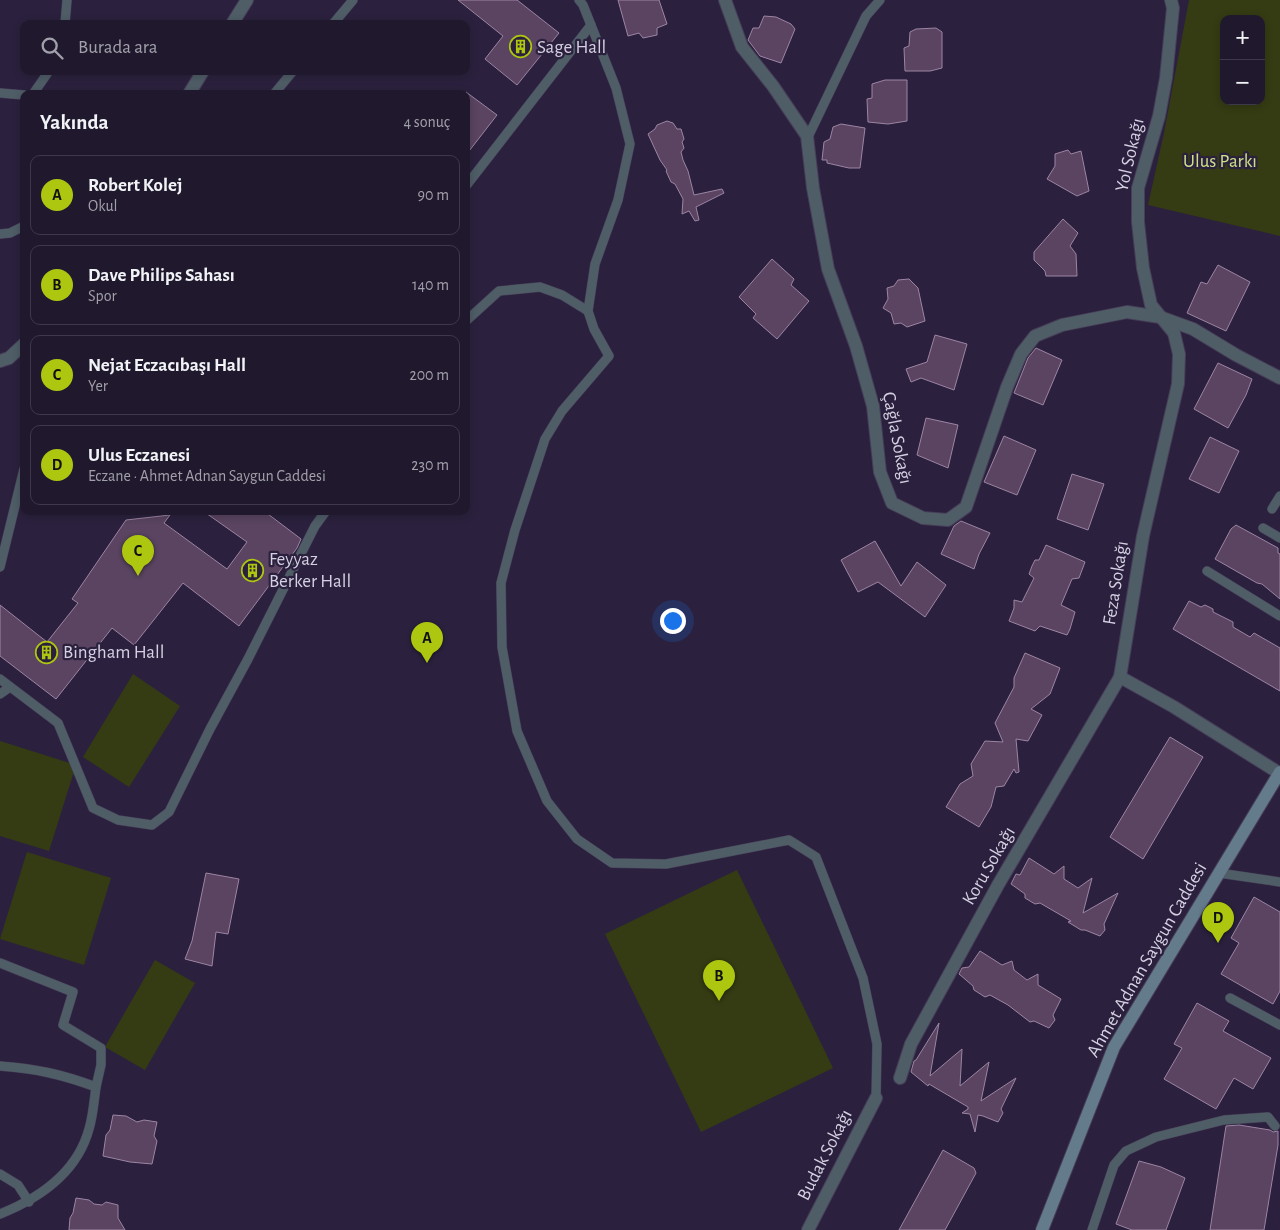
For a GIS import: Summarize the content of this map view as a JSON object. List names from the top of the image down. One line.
{"streets":{"main road":["Ahmet Adnan Saygun Caddesi"],"street":["Yol Sokağı","Çağla Sokağı","Feza Sokağı","Koru Sokağı","Budak Sokağı"]},"crossings":[["Yol Sokağı","Çağla Sokağı"],["Yol Sokağı","Feza Sokağı"],["Çağla Sokağı","Feza Sokağı"],["Feza Sokağı","Koru Sokağı"]],"parks":["Ulus Parkı"],"places":{"building":["Sage Hall","Feyyaz Berker Hall","Bingham Hall"]},"page":{"map_buttons":["+","−"],"search":"Burada ara","heading":["Yakında","4 sonuç"],"list":[{"mark":"A","name":"Robert Kolej","note":"Okul","value":"90 m"},{"mark":"B","name":"Dave Philips Sahası","note":"Spor","value":"140 m"},{"mark":"C","name":"Nejat Eczacıbaşı Hall","note":"Yer","value":"200 m"},{"mark":"D","name":"Ulus Eczanesi","note":"Eczane · Ahmet Adnan Saygun Caddesi","value":"230 m"}],"pins":["C","A","D","B"]}}
